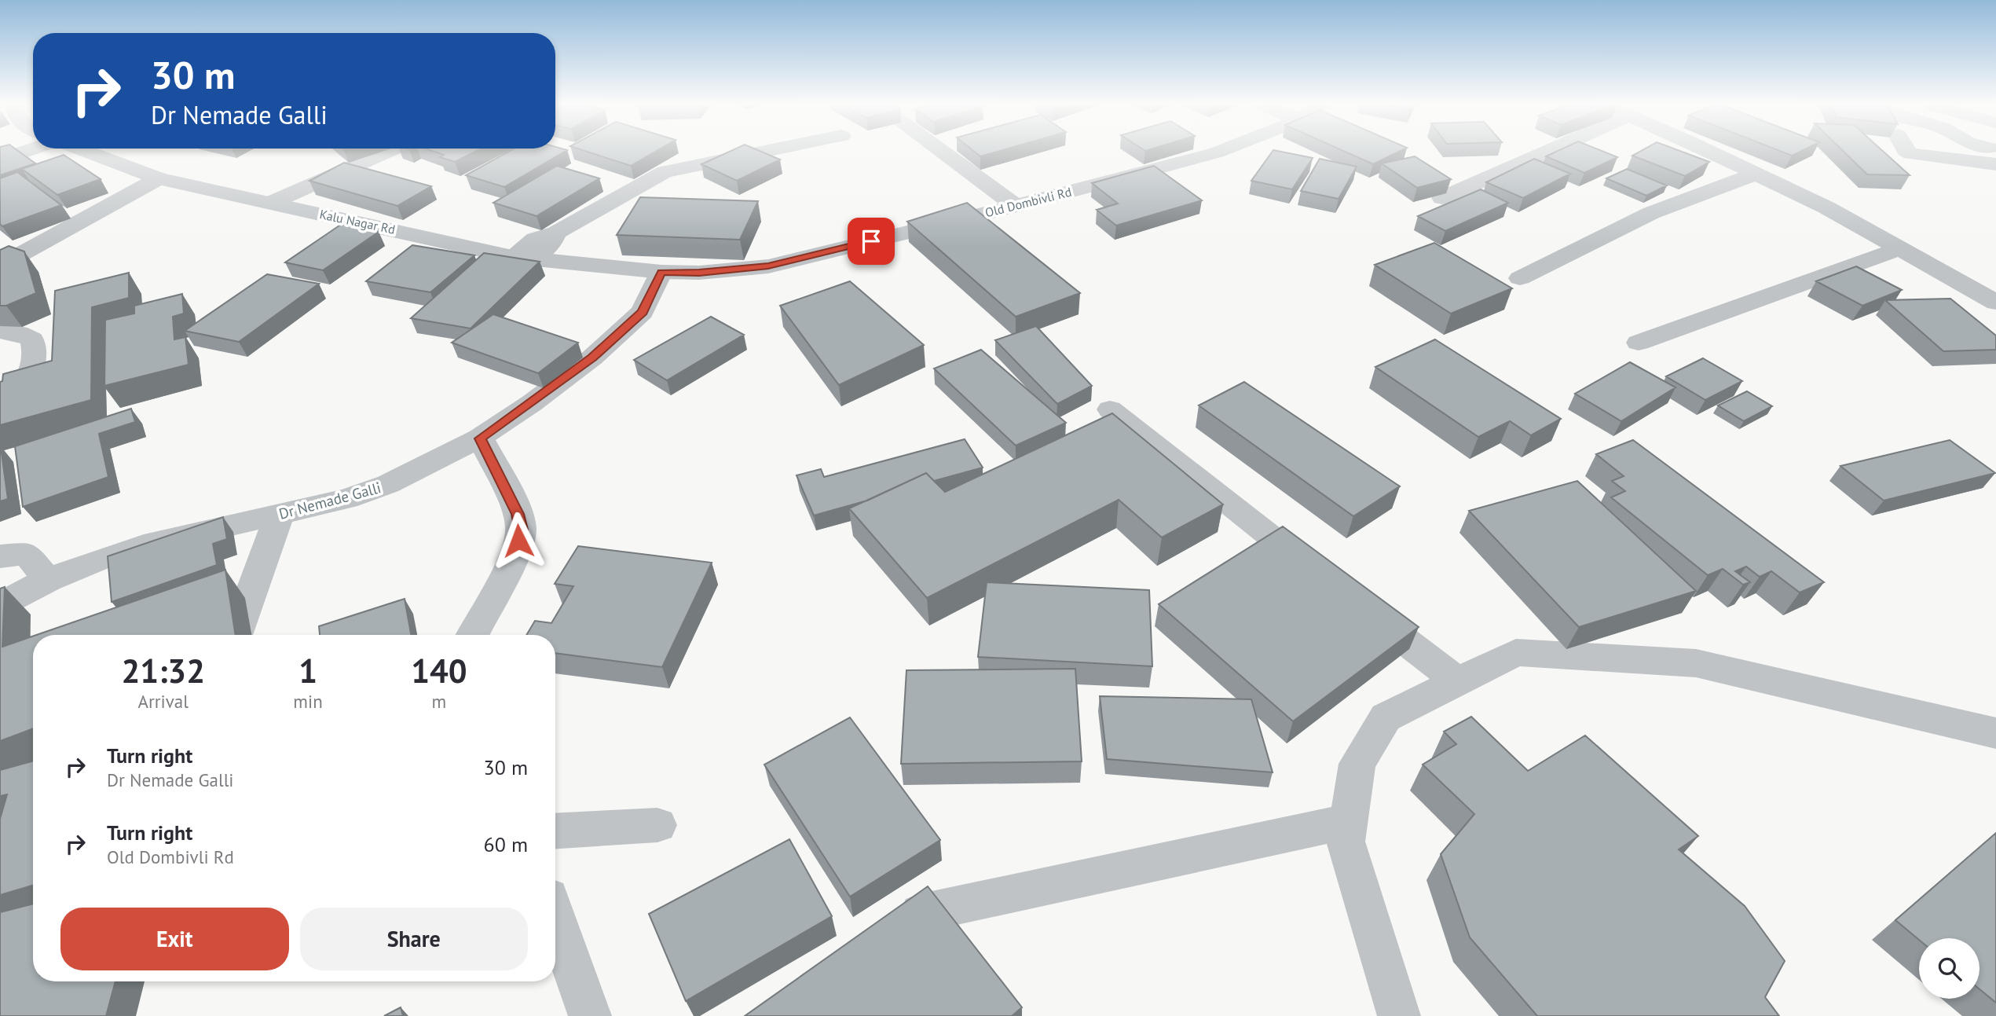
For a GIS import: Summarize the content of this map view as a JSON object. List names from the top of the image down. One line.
{"streets":{"street":["Old Dombivli Rd","Kalu Nagar Rd","Dr Nemade Galli"]},"crossings":[["Old Dombivli Rd","Kalu Nagar Rd"],["Old Dombivli Rd","Dr Nemade Galli"],["Kalu Nagar Rd","Dr Nemade Galli"]],"page":{"turn":["30 m","Dr Nemade Galli"],"eta":["21:32","Arrival","1","min","140","m"],"list":[{"name":"Turn right","note":"Dr Nemade Galli","value":"30 m"},{"name":"Turn right","note":"Old Dombivli Rd","value":"60 m"}],"buttons":["Exit","Share"]}}
